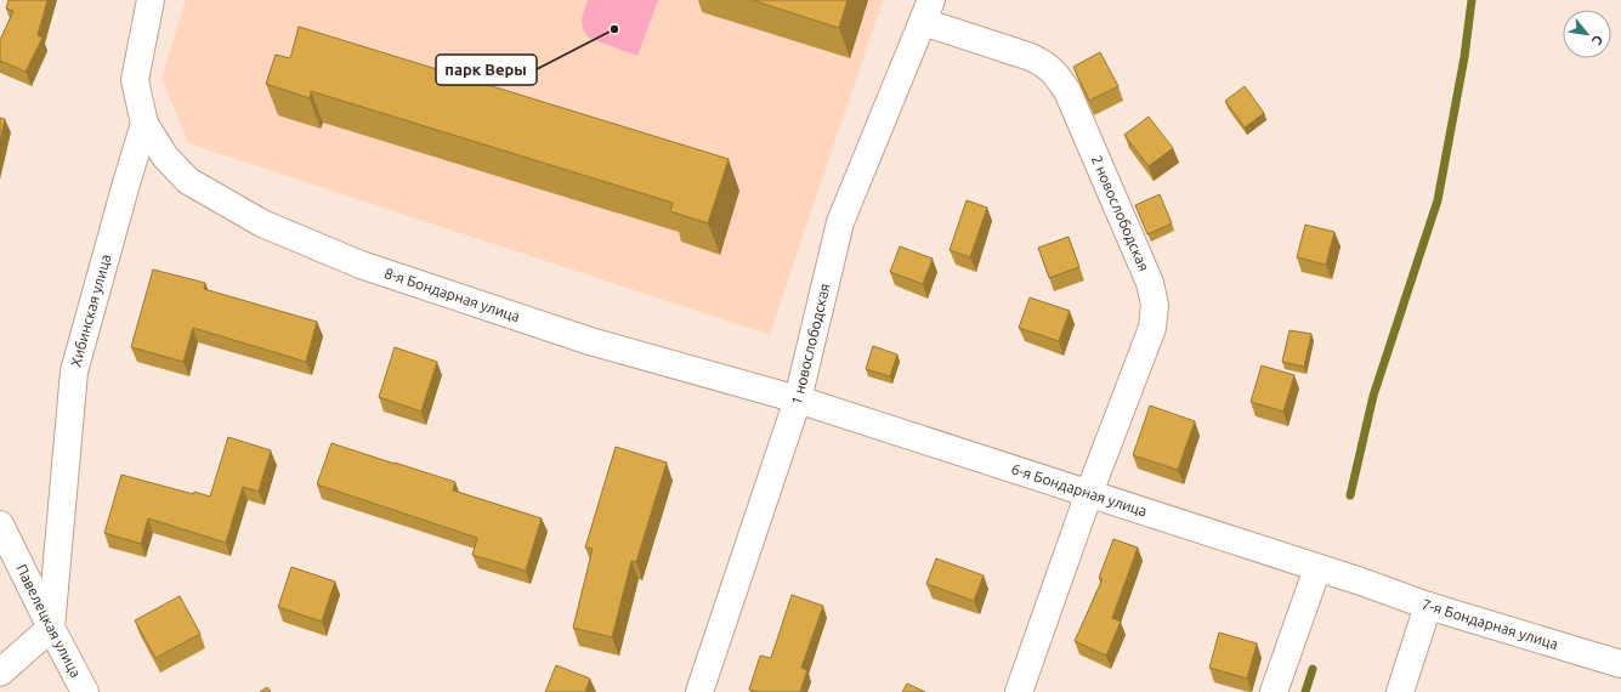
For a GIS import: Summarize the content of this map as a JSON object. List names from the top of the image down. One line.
{"streets":{"street":["2 новослободская","8-я Бондарная улица","Хибинская улица","1 новослободская","6-я Бондарная улица","Павелецкая улица","7-я Бондарная улица"]},"crossings":[["2 новослободская","1 новослободская"],["2 новослободская","6-я Бондарная улица"],["8-я Бондарная улица","Хибинская улица"],["8-я Бондарная улица","1 новослободская"],["8-я Бондарная улица","6-я Бондарная улица"],["Хибинская улица","Павелецкая улица"],["1 новослободская","6-я Бондарная улица"],["6-я Бондарная улица","7-я Бондарная улица"]],"places":["парк Веры"],"north":"bottom right"}
